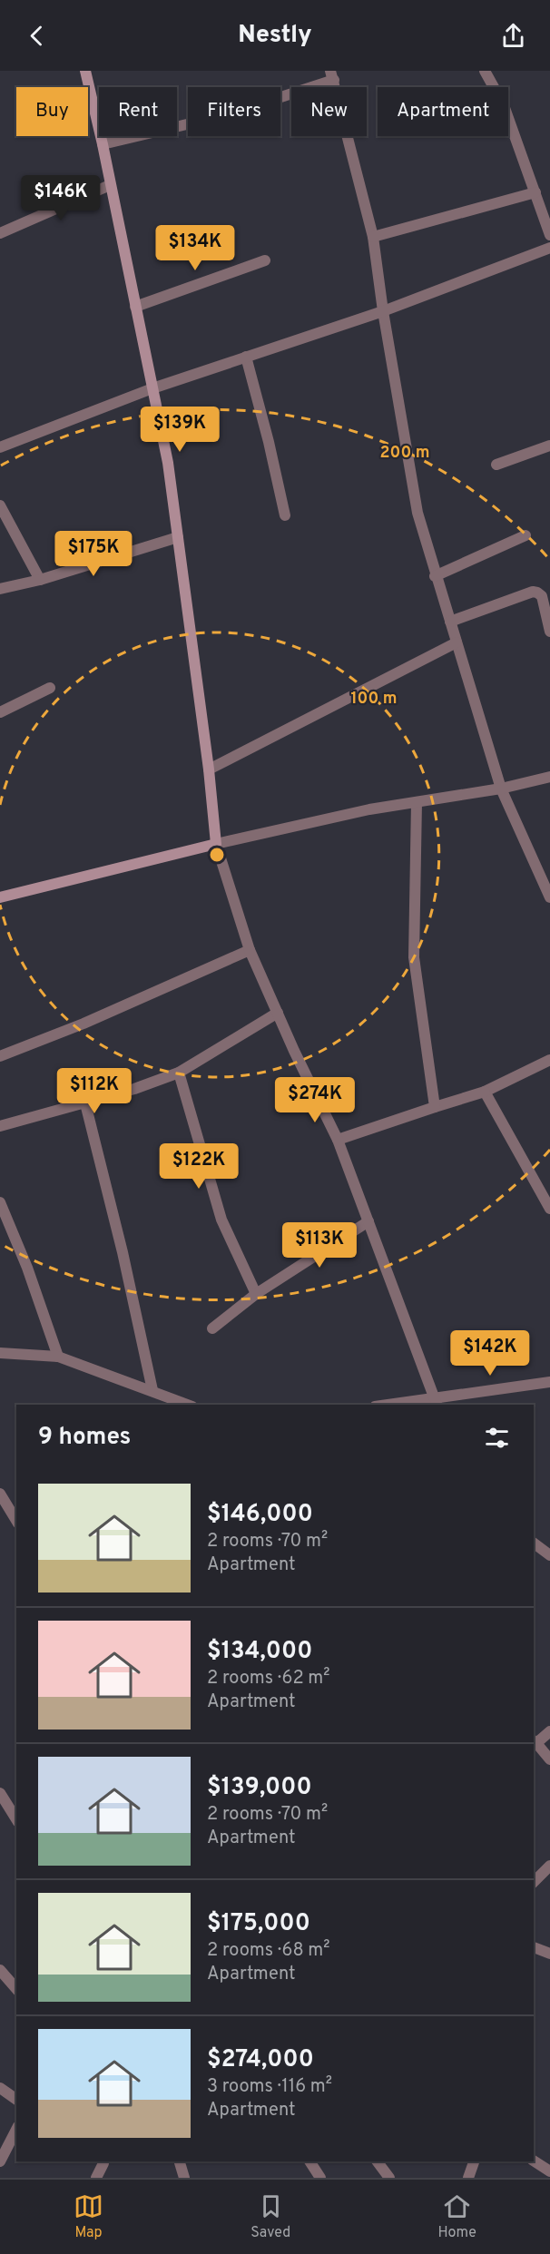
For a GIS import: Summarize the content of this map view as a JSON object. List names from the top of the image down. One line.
{"page":{"header":"Nestly","chip":["Buy","Rent","Filters","New","Apartment"],"price":["$146K","$134K","$139K","$175K","$112K","$274K","$122K","$113K","$142K"],"heading":"9 homes","list":[{"name":"$146,000","note":"2 rooms · 70 m² · Apartment"},{"name":"$134,000","note":"2 rooms · 62 m² · Apartment"},{"name":"$139,000","note":"2 rooms · 70 m² · Apartment"},{"name":"$175,000","note":"2 rooms · 68 m² · Apartment"},{"name":"$274,000","note":"3 rooms · 116 m² · Apartment"}],"tabs":["Map","Saved","Home"]},"rings":["200 m","100 m"]}
